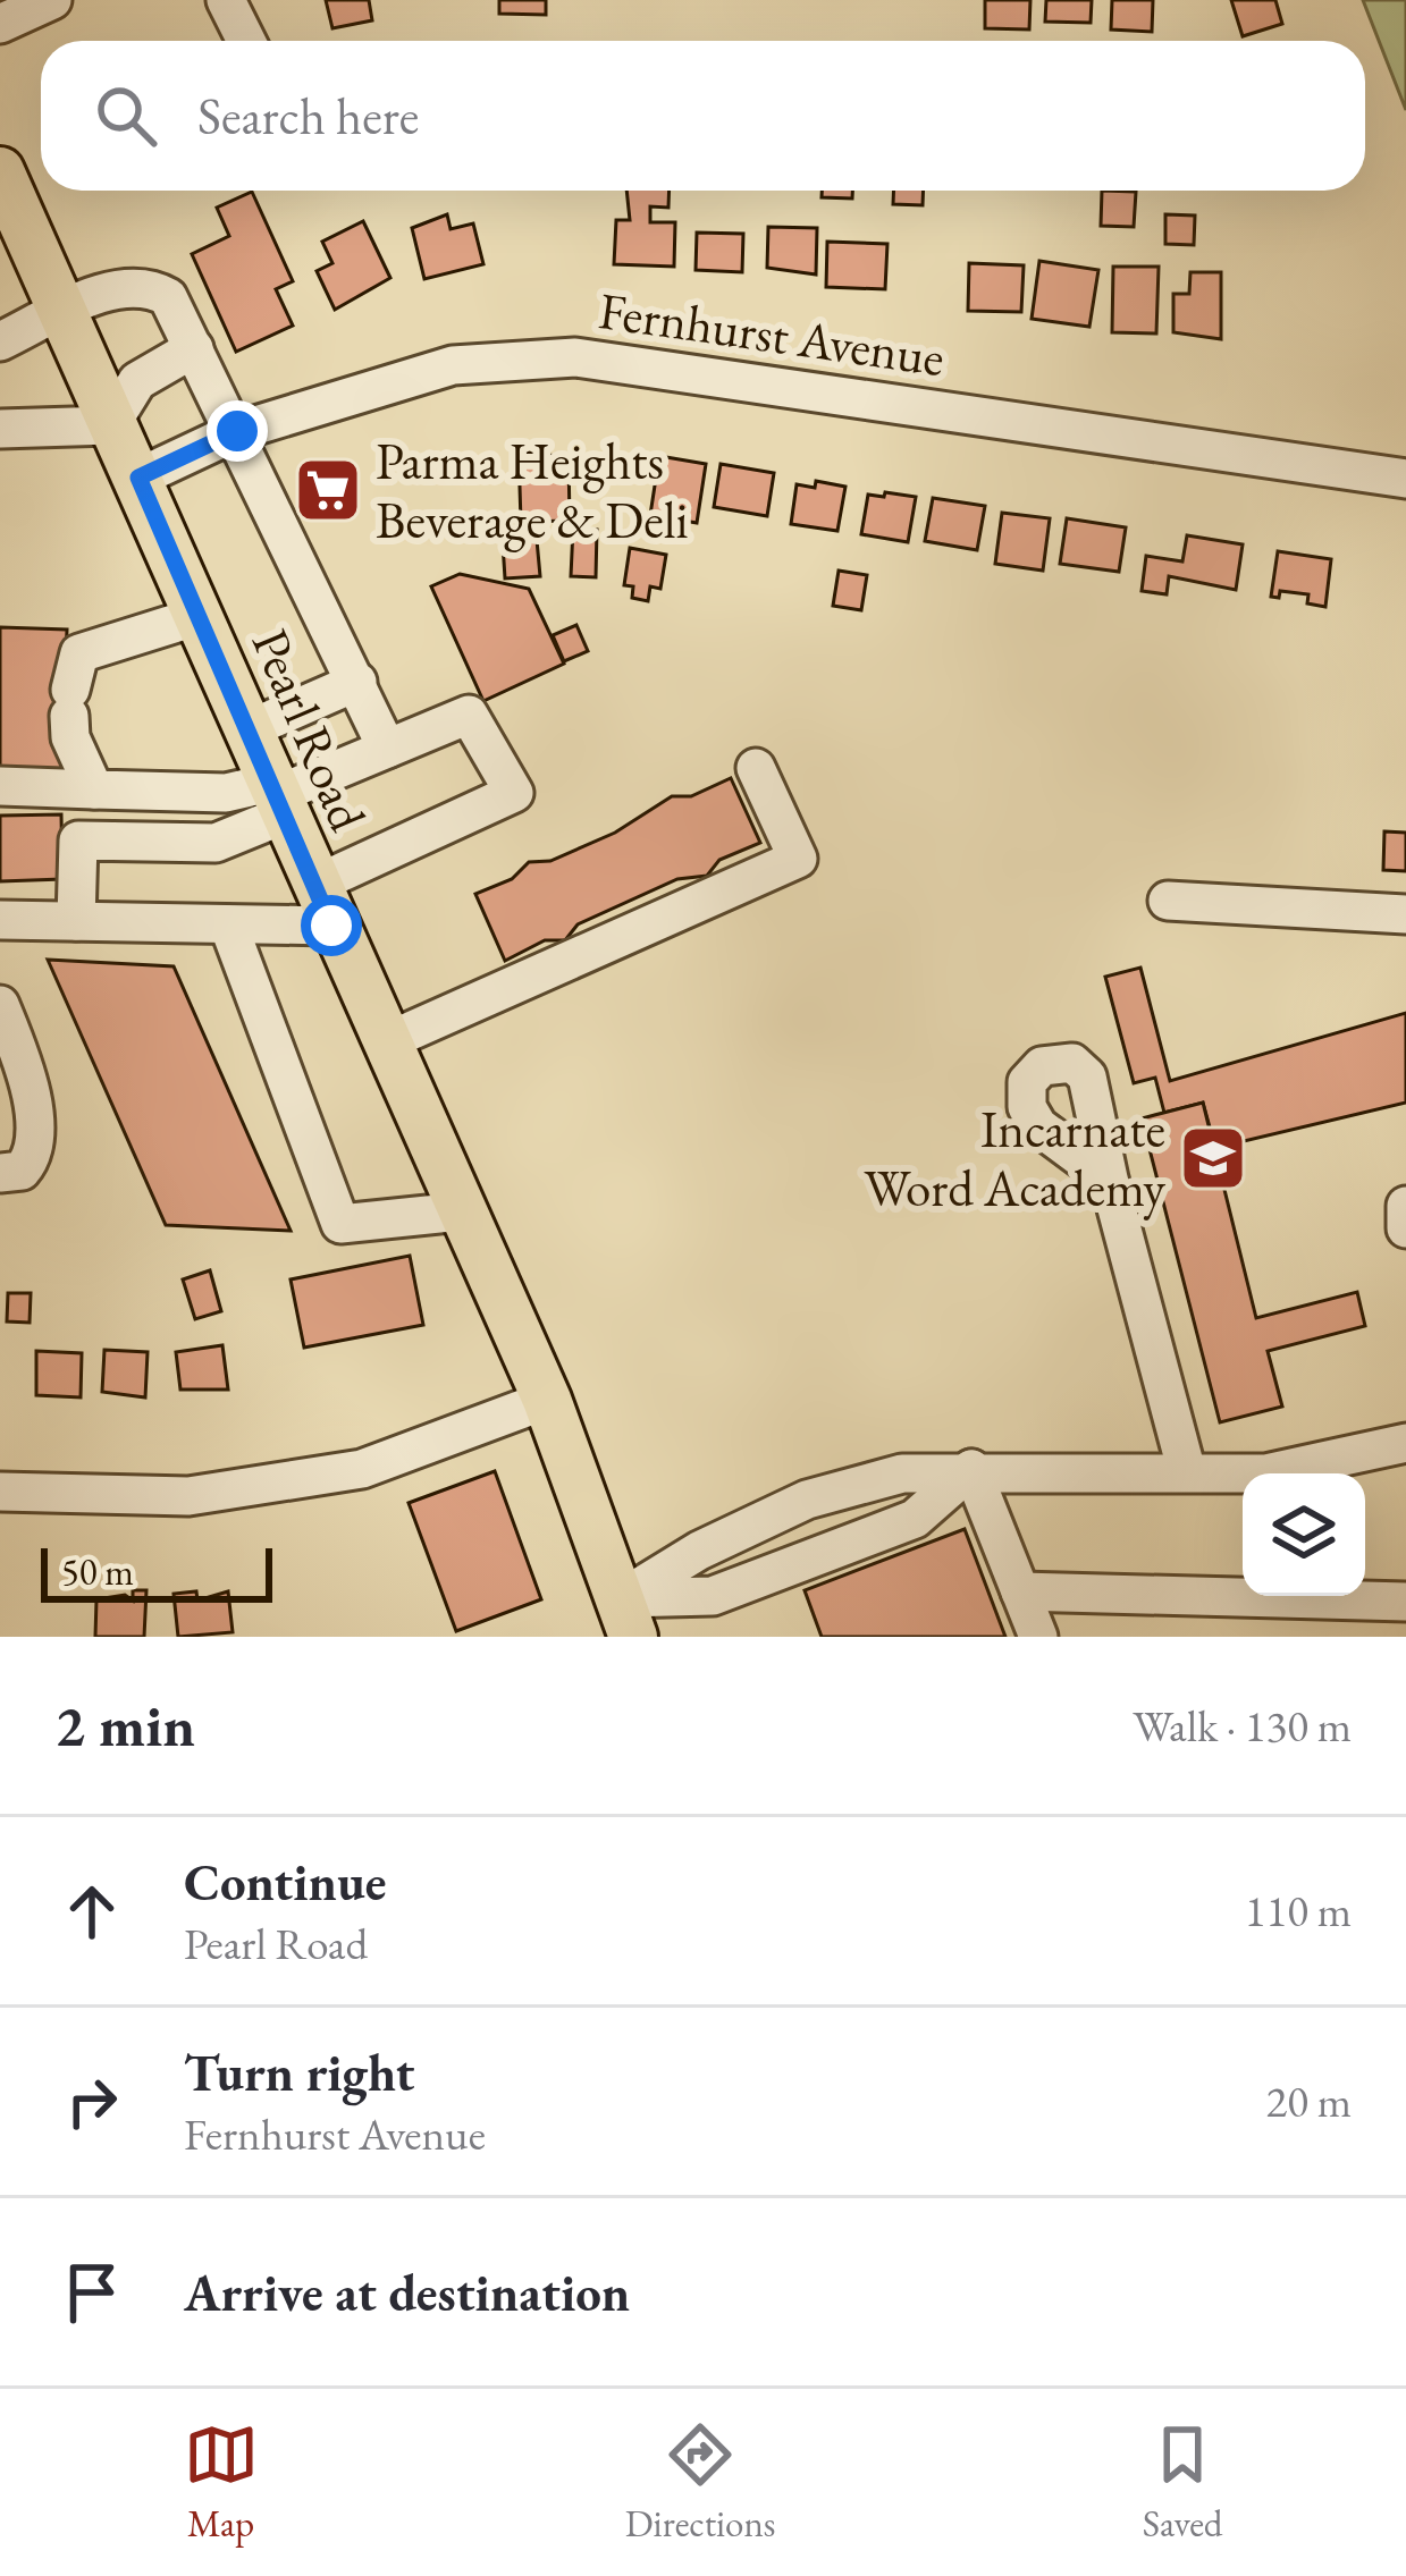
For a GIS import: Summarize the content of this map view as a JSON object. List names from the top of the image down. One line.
{"streets":{"main road":["Pearl Road"],"street":["Fernhurst Avenue"]},"crossings":[["Fernhurst Avenue","Pearl Road"]],"places":{"supermarket":["Parma Heights Beverage & Deli"],"school or university":["Incarnate Word Academy"]},"scale_bar":"50 m","page":{"search":"Search here","scale":"50 m","heading":["2 min","Walk · 130 m"],"list":[["Continue","Pearl Road","110 m"],["Turn right","Fernhurst Avenue","20 m"],"Arrive at destination"],"nav":["Map","Directions","Saved"]}}
